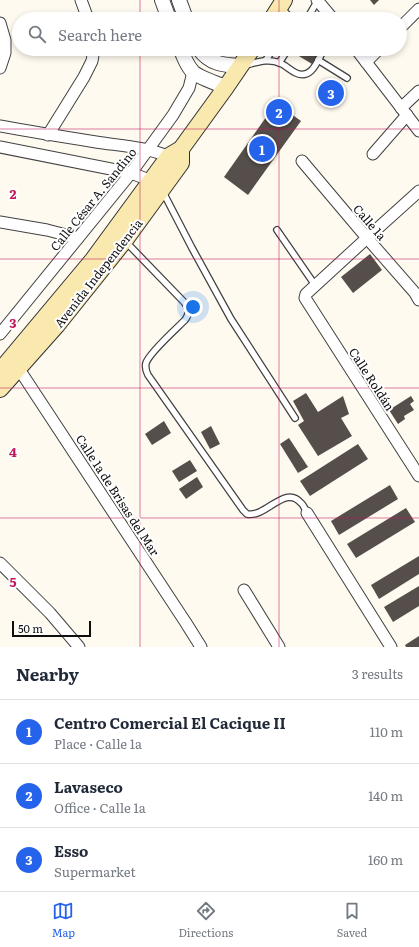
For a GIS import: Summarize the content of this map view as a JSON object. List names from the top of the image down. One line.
{"streets":{"main road":["Avenida Independencia"],"street":["Calle César A. Sandino","Calle 1a","Calle Roldán","Calle 1a de Brisas del Mar"]},"crossings":[["Avenida Independencia","Calle 1a de Brisas del Mar"]],"scale_bar":"50 m","page":{"search":"Search here","pins":["3","2","1"],"scale":"50 m","heading":["Nearby","3 results"],"list":[{"mark":"1","name":"Centro Comercial El Cacique II","note":"Place · Calle 1a","value":"110 m"},{"mark":"2","name":"Lavaseco","note":"Office · Calle 1a","value":"140 m"},{"mark":"3","name":"Esso","note":"Supermarket","value":"160 m"}],"nav":["Map","Directions","Saved"]},"grid":{"rows":["2","3","4","5"]}}
